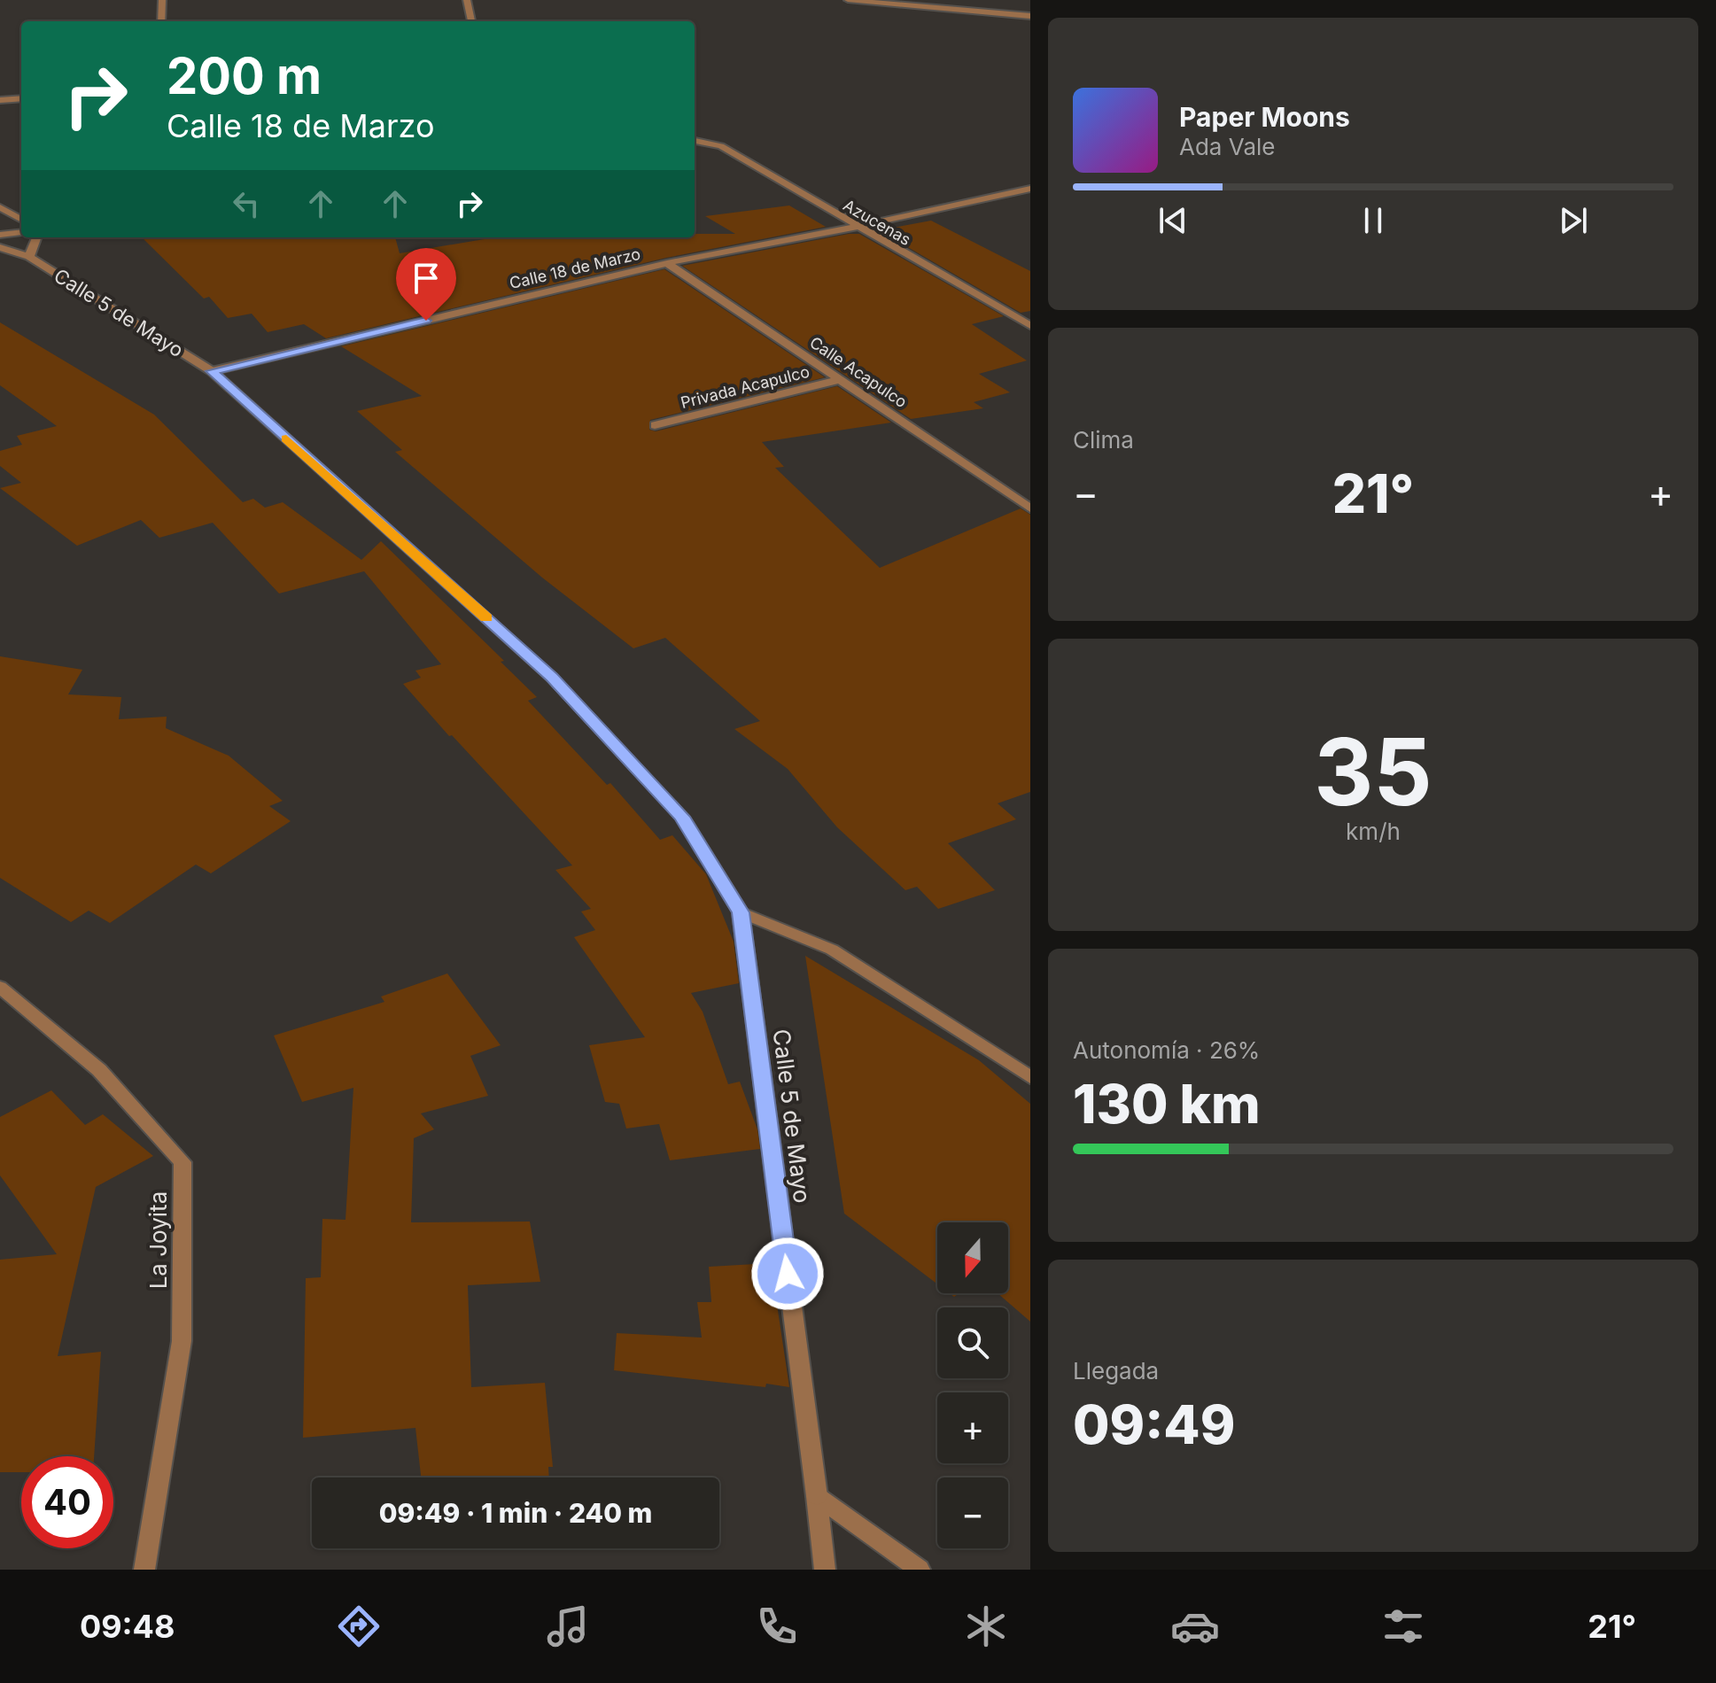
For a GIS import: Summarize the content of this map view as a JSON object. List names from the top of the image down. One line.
{"streets":{"street":["Azucenas","Calle 18 de Marzo","Calle 5 de Mayo","Calle Acapulco","Privada Acapulco","La Joyita"]},"crossings":[["Azucenas","Calle 18 de Marzo"],["Calle 18 de Marzo","Calle 5 de Mayo"],["Calle 18 de Marzo","Calle Acapulco"],["Calle Acapulco","Privada Acapulco"]],"north":"bottom","page":{"turn":["200 m","Calle 18 de Marzo"],"song":["Paper Moons","Ada Vale"],"tile":["Clima",["35","km/h"],["Autonomía · 26%","130 km"],["Llegada","09:49"]],"heat":["−","21°","+"],"map_buttons":["+","−"],"limit":"40","trip":"09:49 · 1 min · 240 m","tabs":["09:48","21°"]}}
